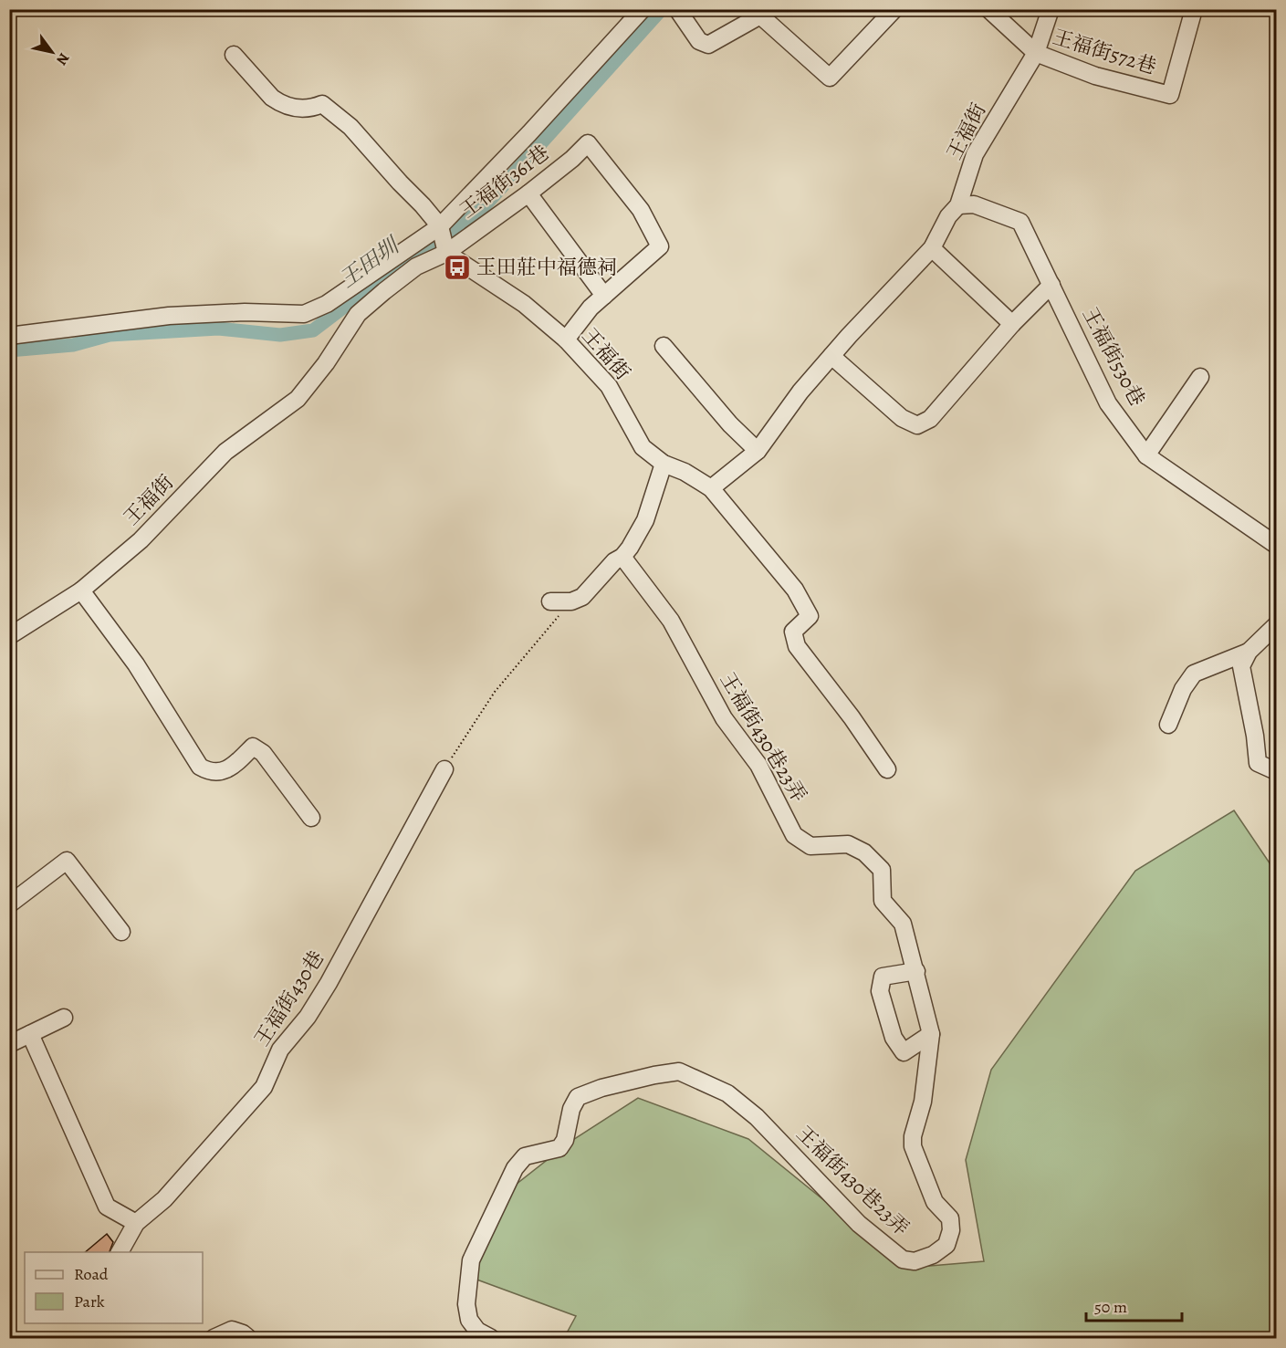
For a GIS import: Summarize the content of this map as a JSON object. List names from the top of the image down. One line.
{"streets":{"street":["王福街572巷","王福街","王福街361巷","王福街530巷","王福街430巷23弄","王福街430巷"]},"crossings":[["王福街572巷","王福街"],["王福街","王福街361巷"],["王福街","王福街530巷"]],"water":["王田圳"],"places":{"bus stop":["王田莊中福德祠"]},"legend":["Road","Park"],"scale_bar":"50 m","north":"bottom right"}
